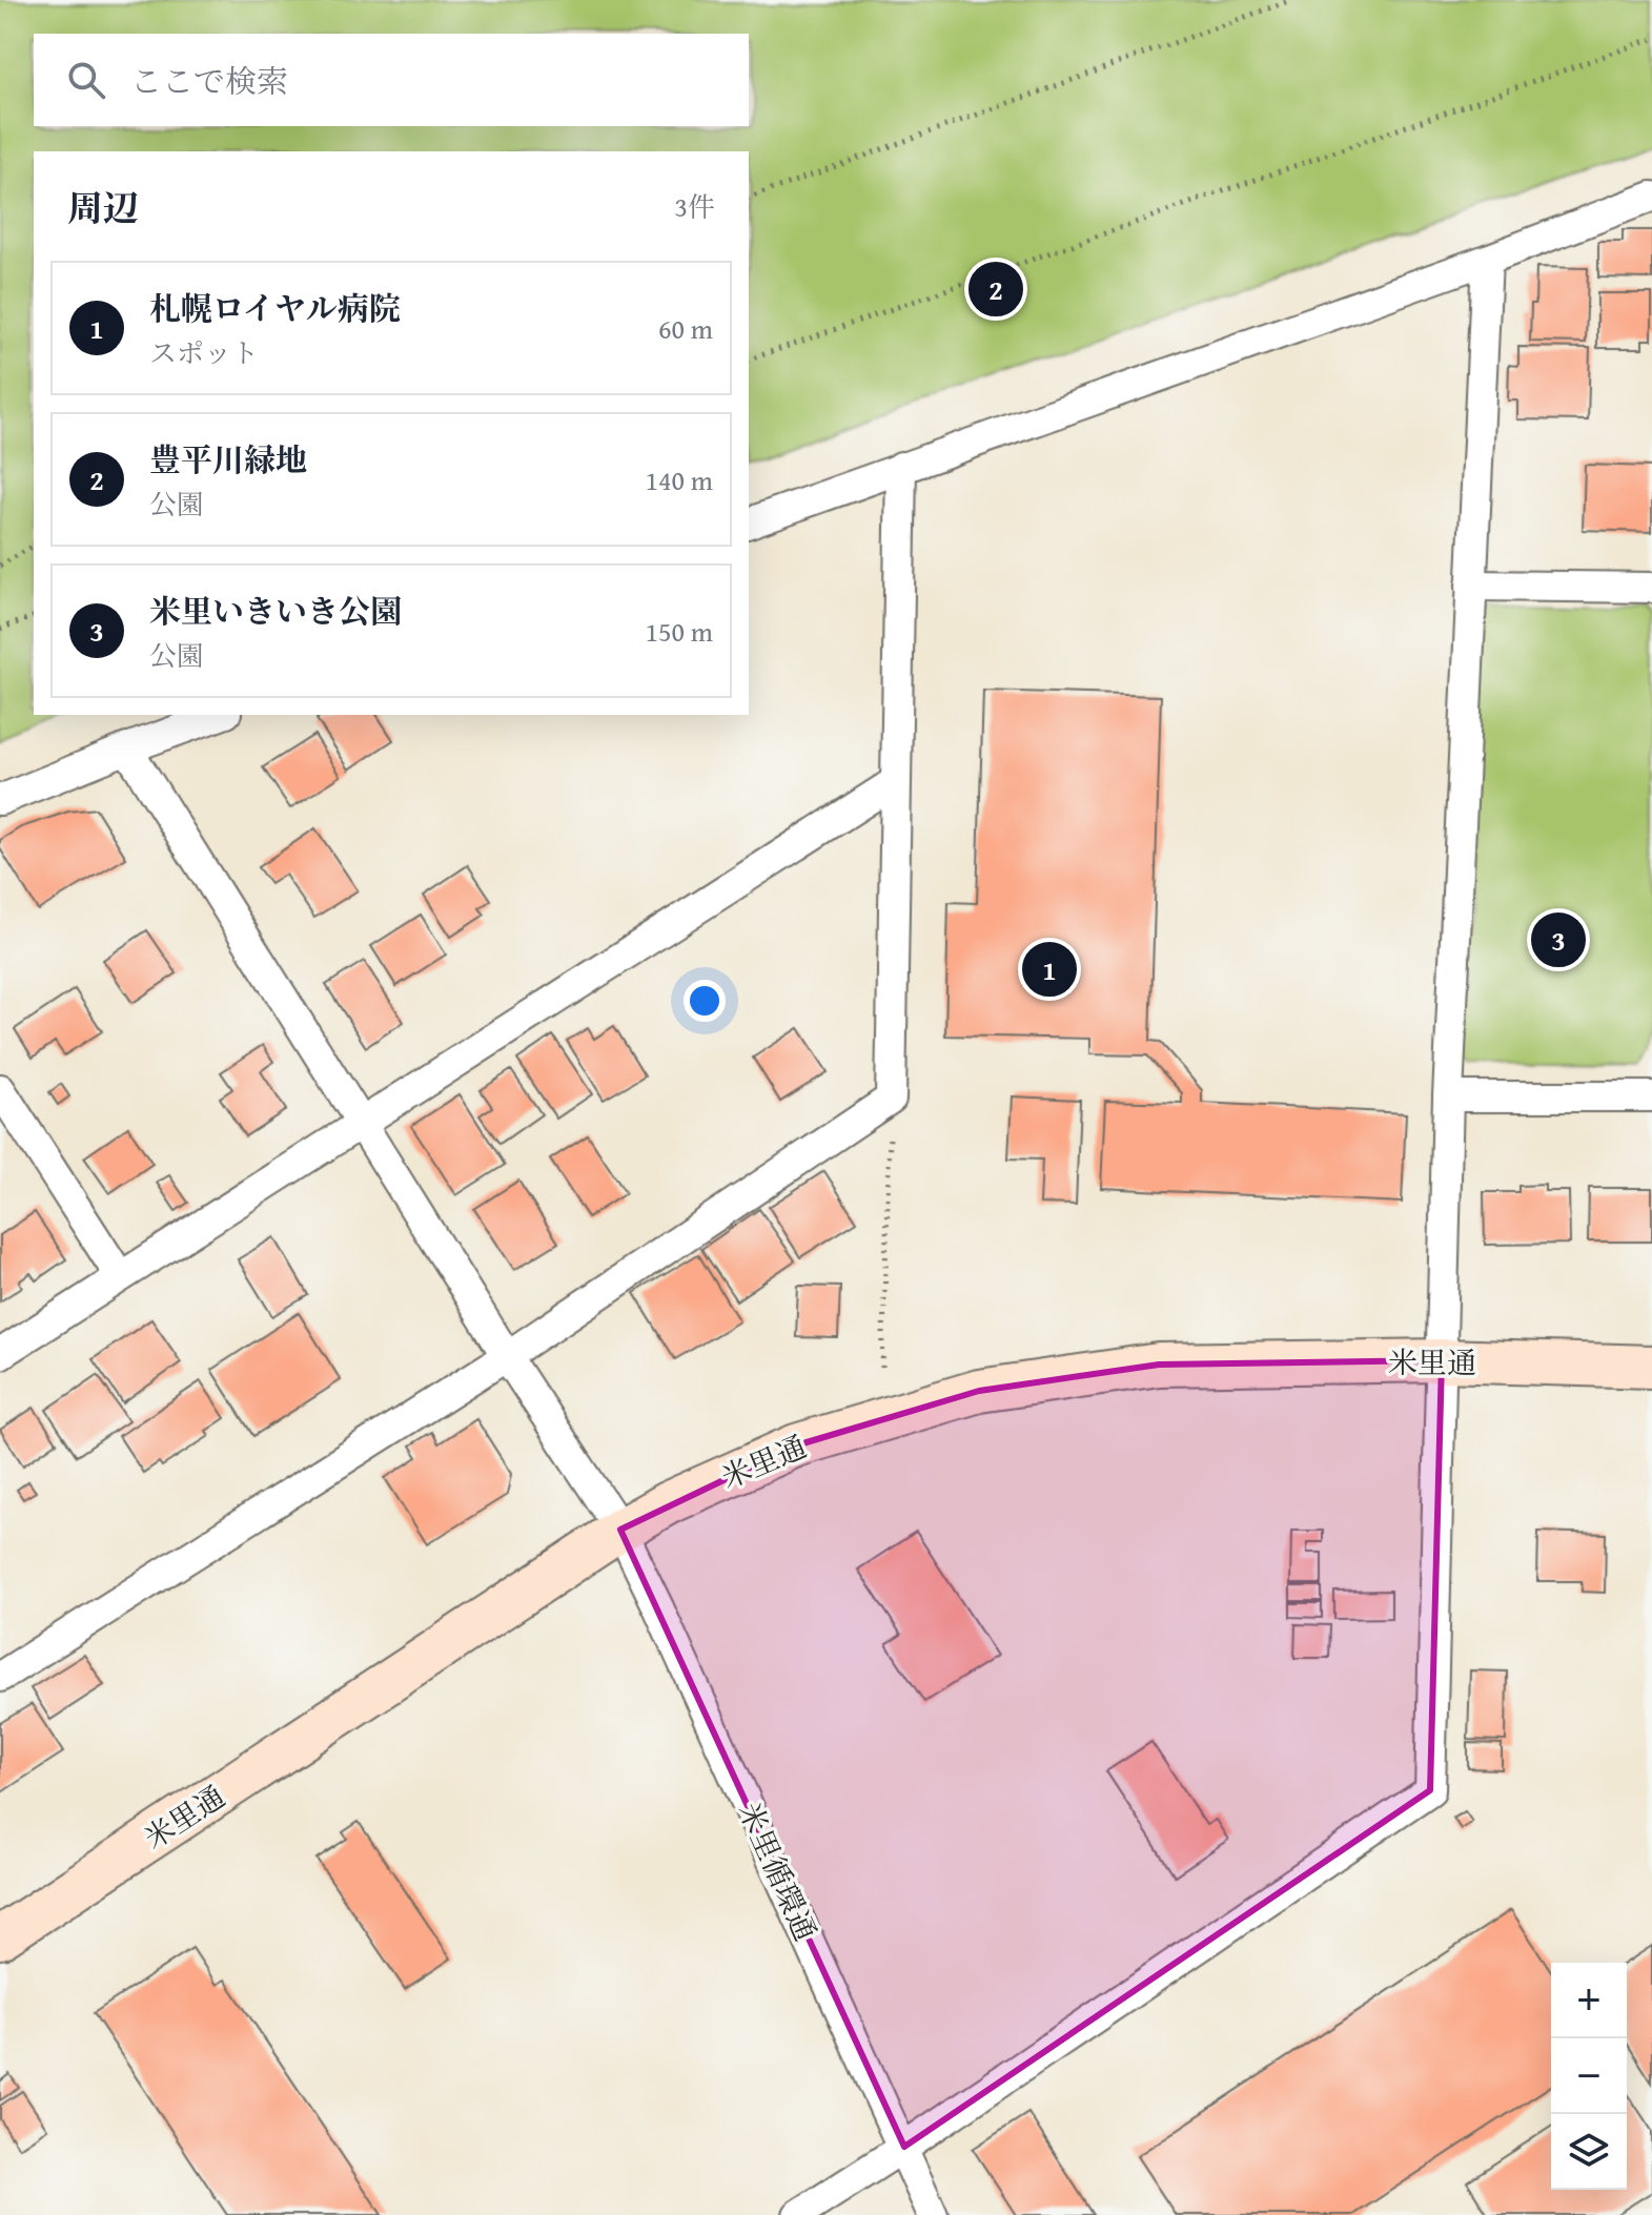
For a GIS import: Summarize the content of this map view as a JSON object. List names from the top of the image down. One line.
{"streets":{"street":["米里通","米里循環通"]},"crossings":[["米里通","米里循環通"]],"page":{"search":"ここで検索","heading":["周辺","3件"],"pins":["2","3","1"],"list":[{"mark":"1","name":"札幌ロイヤル病院","note":"スポット","value":"60 m"},{"mark":"2","name":"豊平川緑地","note":"公園","value":"140 m"},{"mark":"3","name":"米里いきいき公園","note":"公園","value":"150 m"}],"map_buttons":["+","−"]}}
